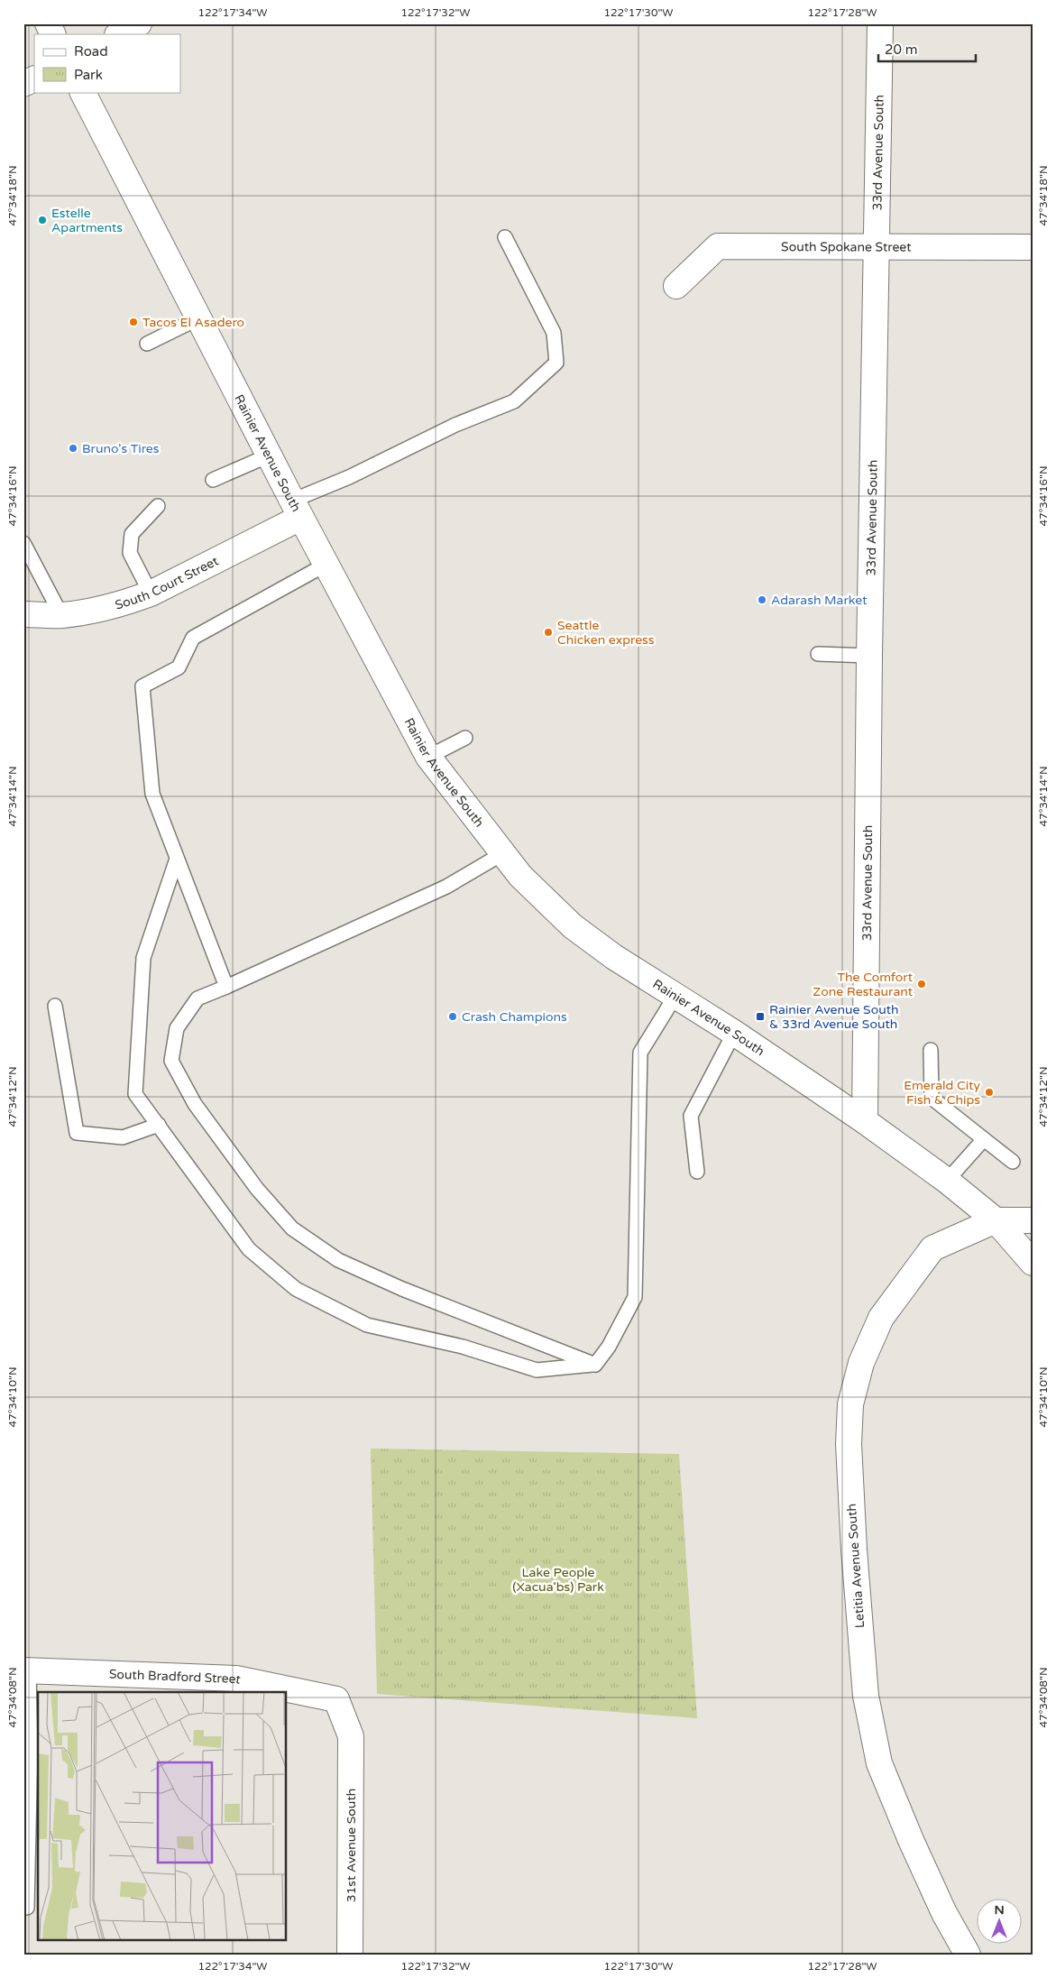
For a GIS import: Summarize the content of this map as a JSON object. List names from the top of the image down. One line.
{"streets":{"street":["33rd Avenue South","South Spokane Street","Rainier Avenue South","South Court Street","Letitia Avenue South","South Bradford Street","31st Avenue South"]},"crossings":[["33rd Avenue South","South Spokane Street"],["33rd Avenue South","Rainier Avenue South"],["Rainier Avenue South","South Court Street"],["Rainier Avenue South","Letitia Avenue South"],["South Bradford Street","31st Avenue South"]],"parks":["Lake People (Xacua'bs) Park"],"places":{"other":["Estelle Apartments","Tacos El Asadero","Bruno's Tires","Adarash Market","Seattle Chicken express","The Comfort Zone Restaurant","Crash Champions","Emerald City Fish & Chips"],"transit":["Rainier Avenue South & 33rd Avenue South"]},"legend":["Road","Park"],"scale_bar":"20 m","north":"top","coordinates":["122°17'34\"W","122°17'32\"W","122°17'30\"W","122°17'28\"W","47°34'18\"N","47°34'16\"N","47°34'14\"N","47°34'12\"N","47°34'10\"N","47°34'08\"N"]}
